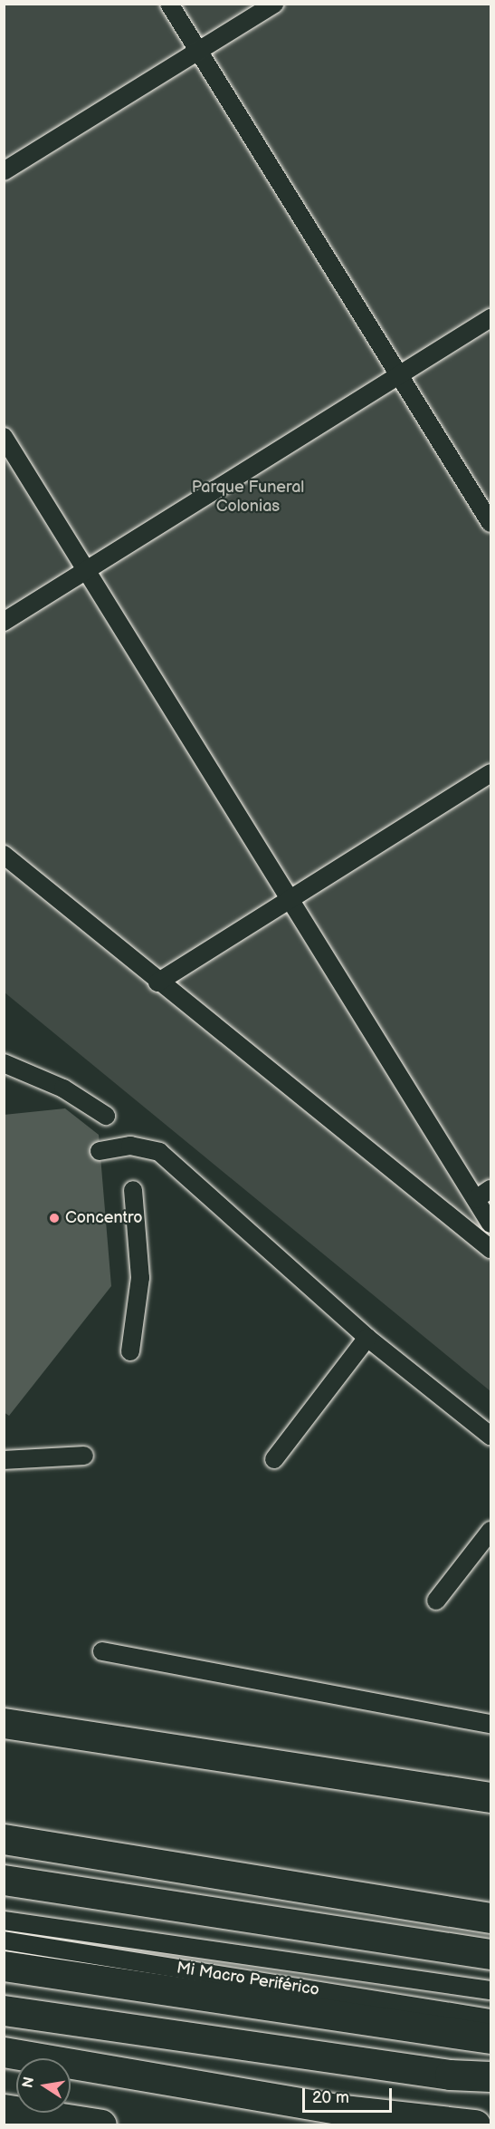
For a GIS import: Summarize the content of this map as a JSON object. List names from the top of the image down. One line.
{"streets":{"lane":["Mi Macro Periférico"]},"parks":["Parque Funeral Colonias"],"places":["Concentro"],"scale_bar":"20 m","north":"left"}
